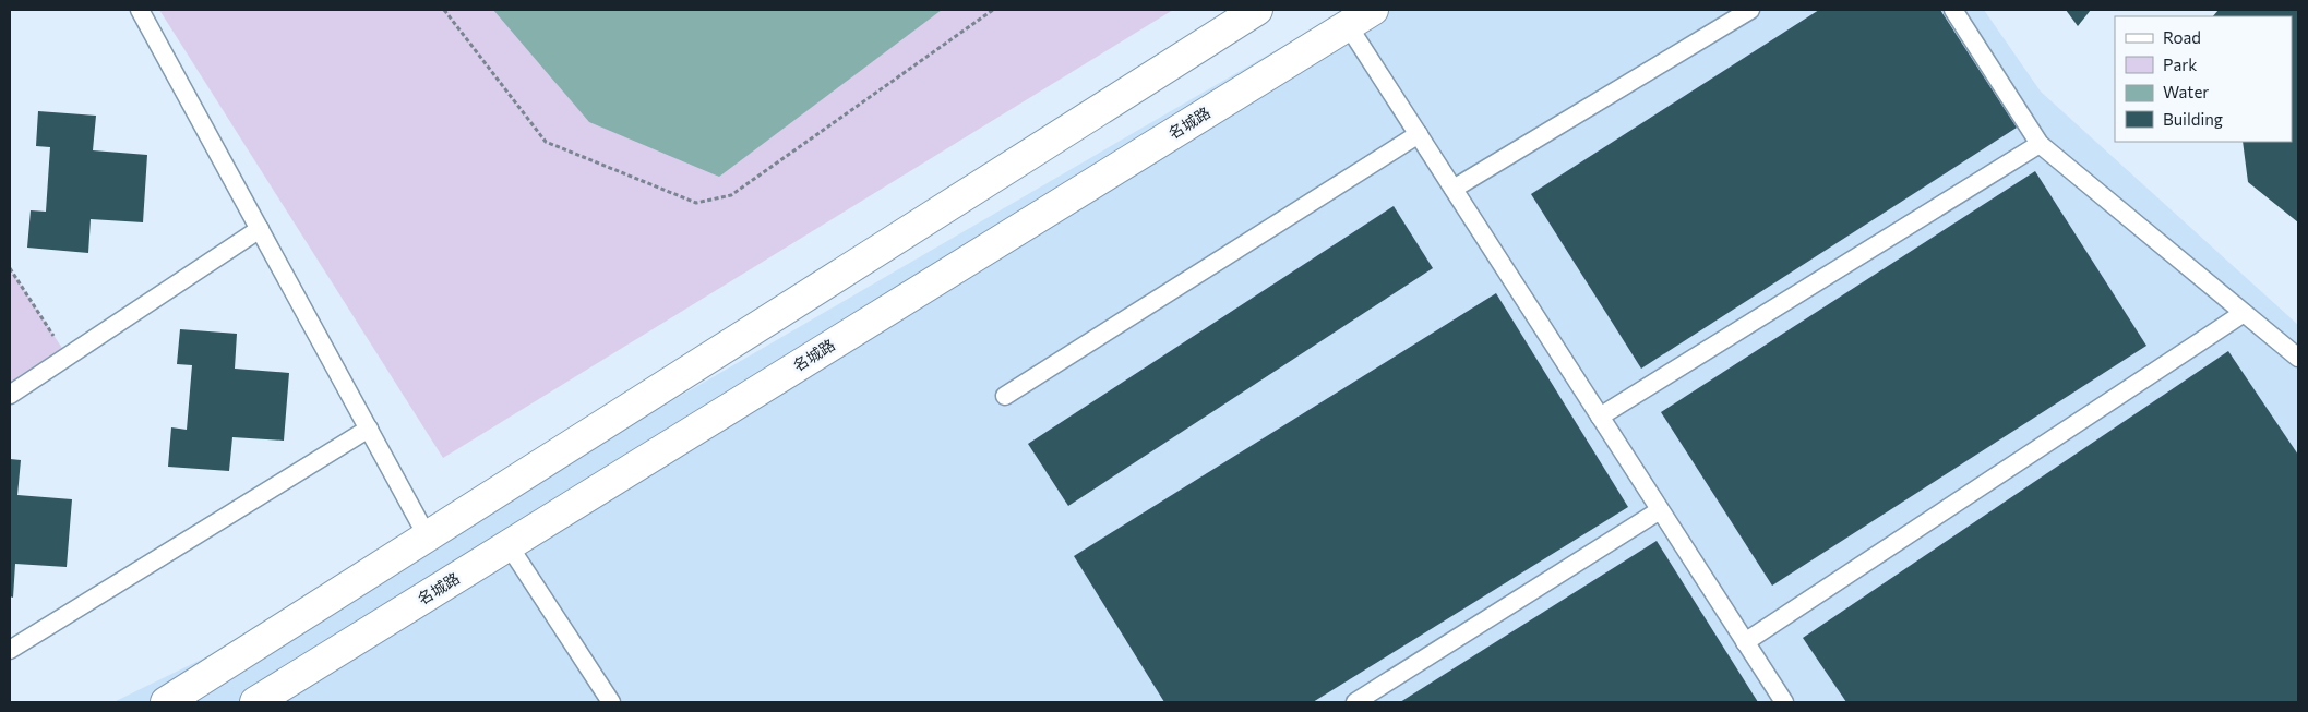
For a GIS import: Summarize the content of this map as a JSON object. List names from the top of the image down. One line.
{"streets":{"main road":["名城路"]},"legend":["Road","Park","Water","Building"]}
